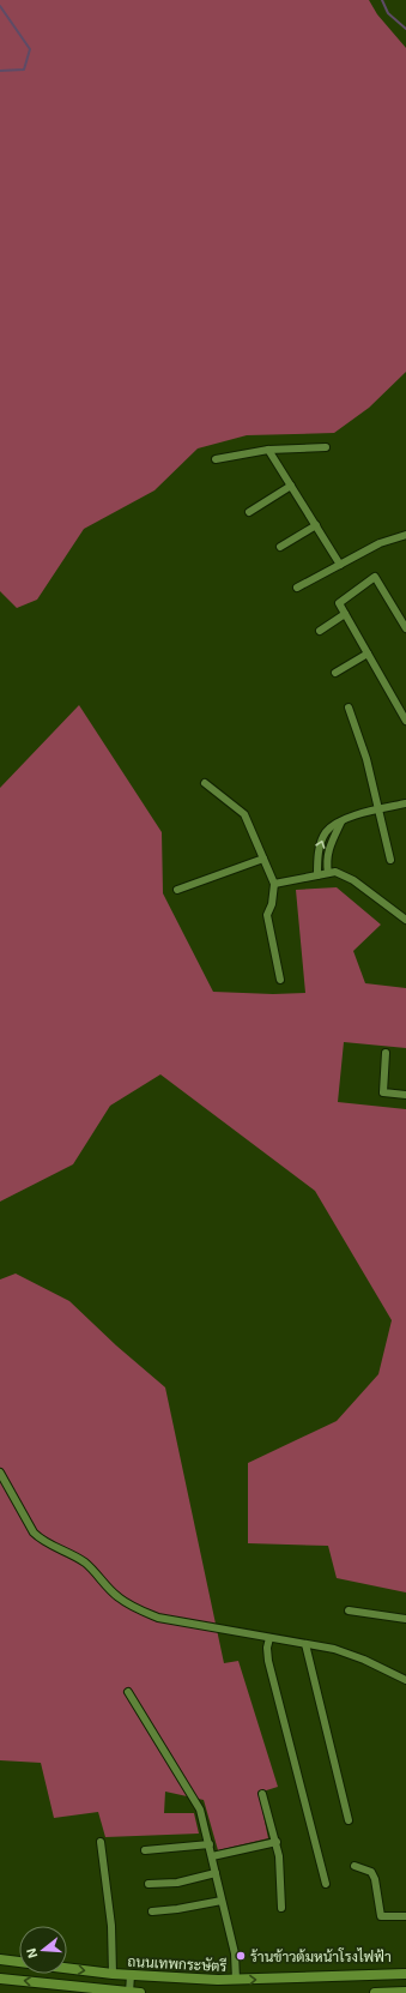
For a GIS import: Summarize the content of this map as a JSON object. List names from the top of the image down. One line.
{"streets":{"main road":["ถนนเทพกระษัตรี"]},"places":["ร้านข้าวต้มหน้าโรงไฟฟ้า"],"north":"left"}
